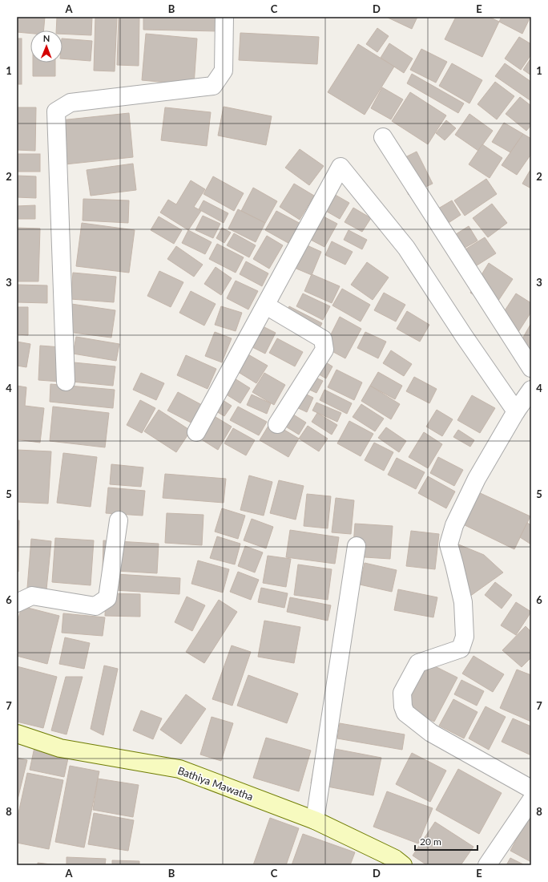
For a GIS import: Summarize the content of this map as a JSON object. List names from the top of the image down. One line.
{"streets":{"street":["Bathiya Mawatha"]},"scale_bar":"20 m","north":"top","grid":{"columns":["A","B","C","D","E"],"rows":["1","2","3","4","5","6","7","8"]}}
